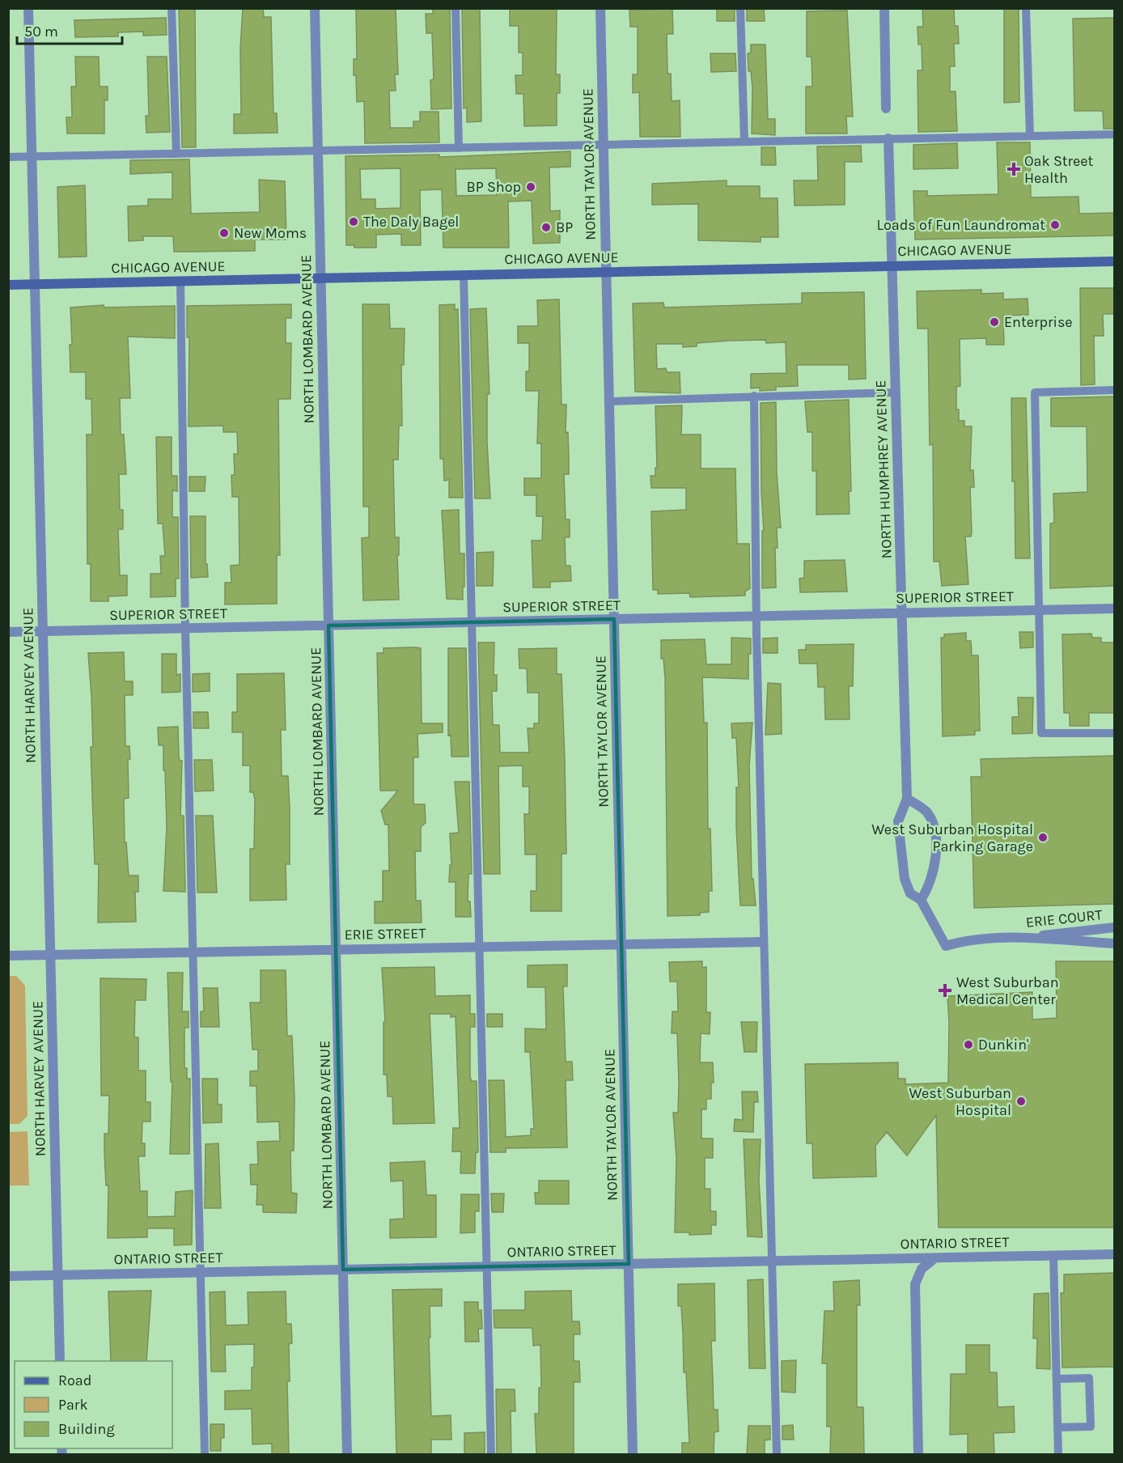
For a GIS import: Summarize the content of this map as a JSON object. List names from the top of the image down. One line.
{"streets":{"main road":["CHICAGO AVENUE"],"street":["NORTH TAYLOR AVENUE","NORTH LOMBARD AVENUE","NORTH HUMPHREY AVENUE","SUPERIOR STREET","NORTH HARVEY AVENUE","ERIE COURT","ERIE STREET","ONTARIO STREET"]},"crossings":[["NORTH TAYLOR AVENUE","CHICAGO AVENUE"],["NORTH TAYLOR AVENUE","SUPERIOR STREET"],["NORTH TAYLOR AVENUE","ERIE STREET"],["NORTH TAYLOR AVENUE","ONTARIO STREET"],["CHICAGO AVENUE","NORTH LOMBARD AVENUE"],["CHICAGO AVENUE","NORTH HUMPHREY AVENUE"],["CHICAGO AVENUE","NORTH HARVEY AVENUE"],["NORTH LOMBARD AVENUE","SUPERIOR STREET"],["NORTH LOMBARD AVENUE","ERIE STREET"],["NORTH LOMBARD AVENUE","ONTARIO STREET"],["NORTH HUMPHREY AVENUE","SUPERIOR STREET"],["NORTH HUMPHREY AVENUE","ERIE COURT"],["SUPERIOR STREET","NORTH HARVEY AVENUE"],["NORTH HARVEY AVENUE","ERIE STREET"],["NORTH HARVEY AVENUE","ONTARIO STREET"]],"places":{"health":["Oak Street Health","West Suburban Medical Center"],"other":["BP Shop","The Daly Bagel","Loads of Fun Laundromat","BP","New Moms","Enterprise","West Suburban Hospital Parking Garage","Dunkin'","West Suburban Hospital"]},"legend":["Road","Park","Building"],"scale_bar":"50 m"}
